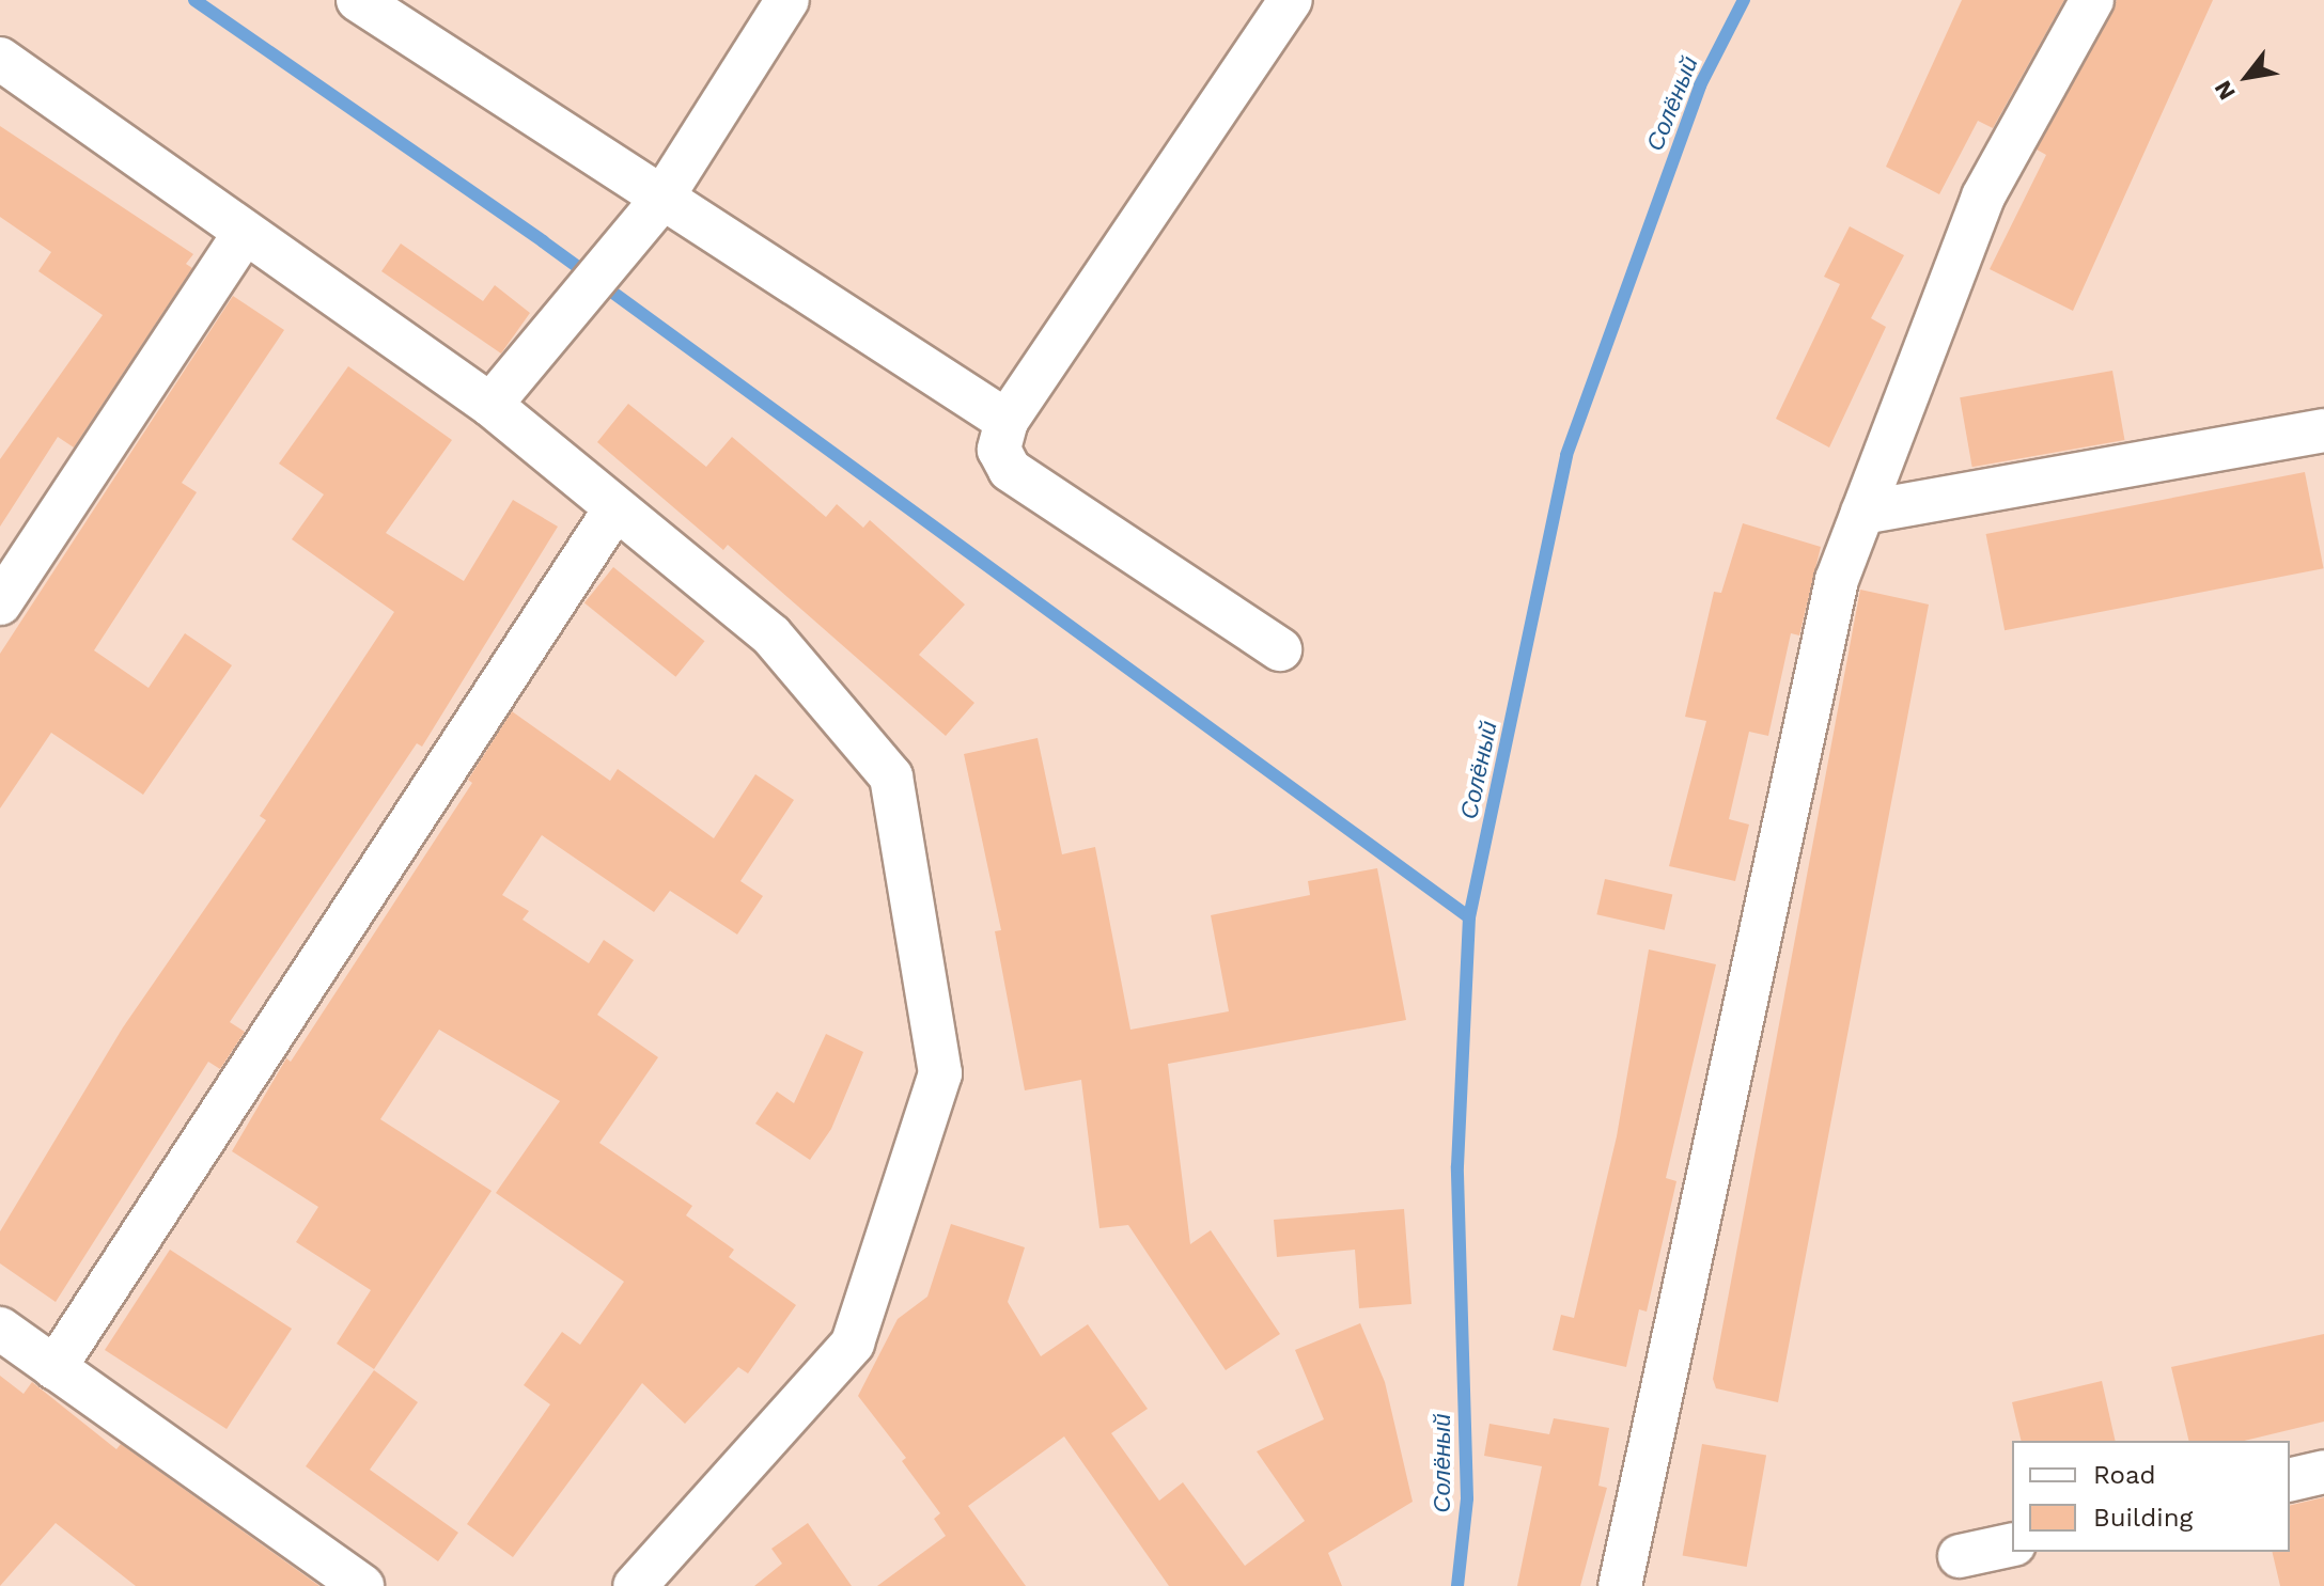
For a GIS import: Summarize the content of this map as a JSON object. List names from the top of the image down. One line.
{"water":["Солёный"],"legend":["Road","Building"],"north":"bottom left"}
